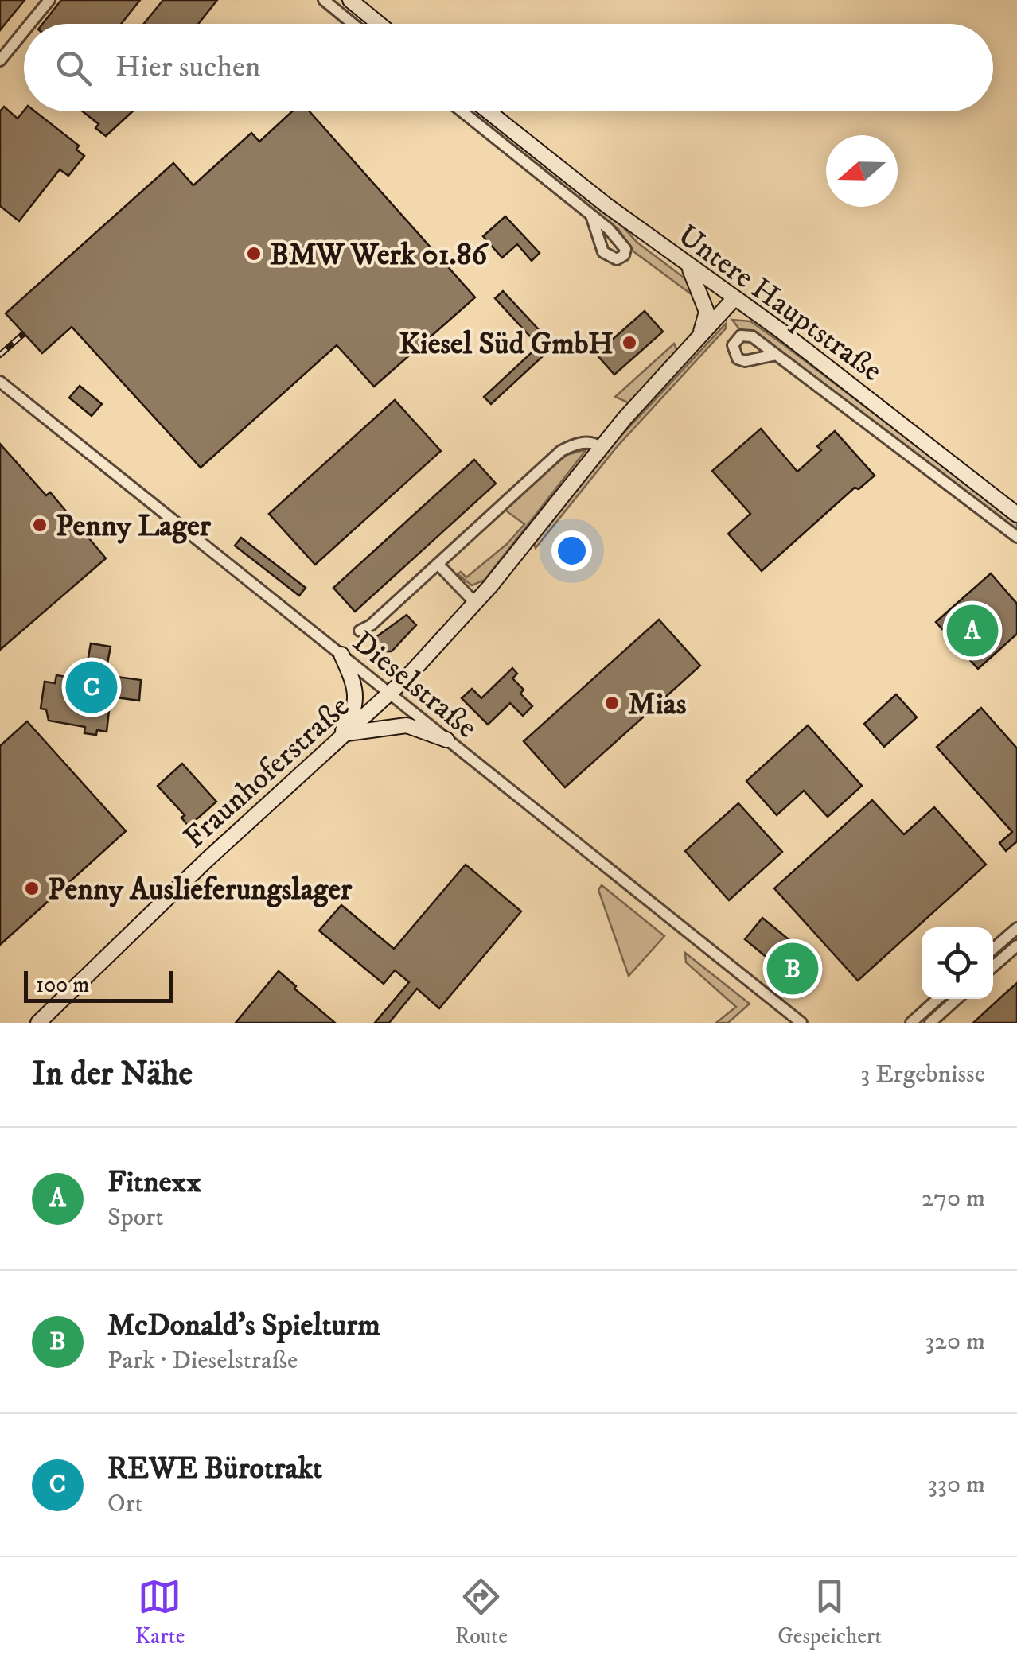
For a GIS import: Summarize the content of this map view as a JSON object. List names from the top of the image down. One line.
{"streets":{"main road":["Untere Hauptstraße","Fraunhoferstraße"],"street":["Dieselstraße"]},"crossings":[["Untere Hauptstraße","Fraunhoferstraße"],["Dieselstraße","Fraunhoferstraße"]],"places":["BMW Werk 01.86","Kiesel Süd GmbH","Penny Lager","Mias","Penny Auslieferungslager"],"scale_bar":"100 m","north":"left","page":{"search":"Hier suchen","pins":["A","C","B"],"scale":"100 m","heading":["In der Nähe","3 Ergebnisse"],"list":[{"mark":"A","name":"Fitnexx","note":"Sport","value":"270 m"},{"mark":"B","name":"McDonald's Spielturm","note":"Park · Dieselstraße","value":"320 m"},{"mark":"C","name":"REWE Bürotrakt","note":"Ort","value":"330 m"}],"nav":["Karte","Route","Gespeichert"]}}
